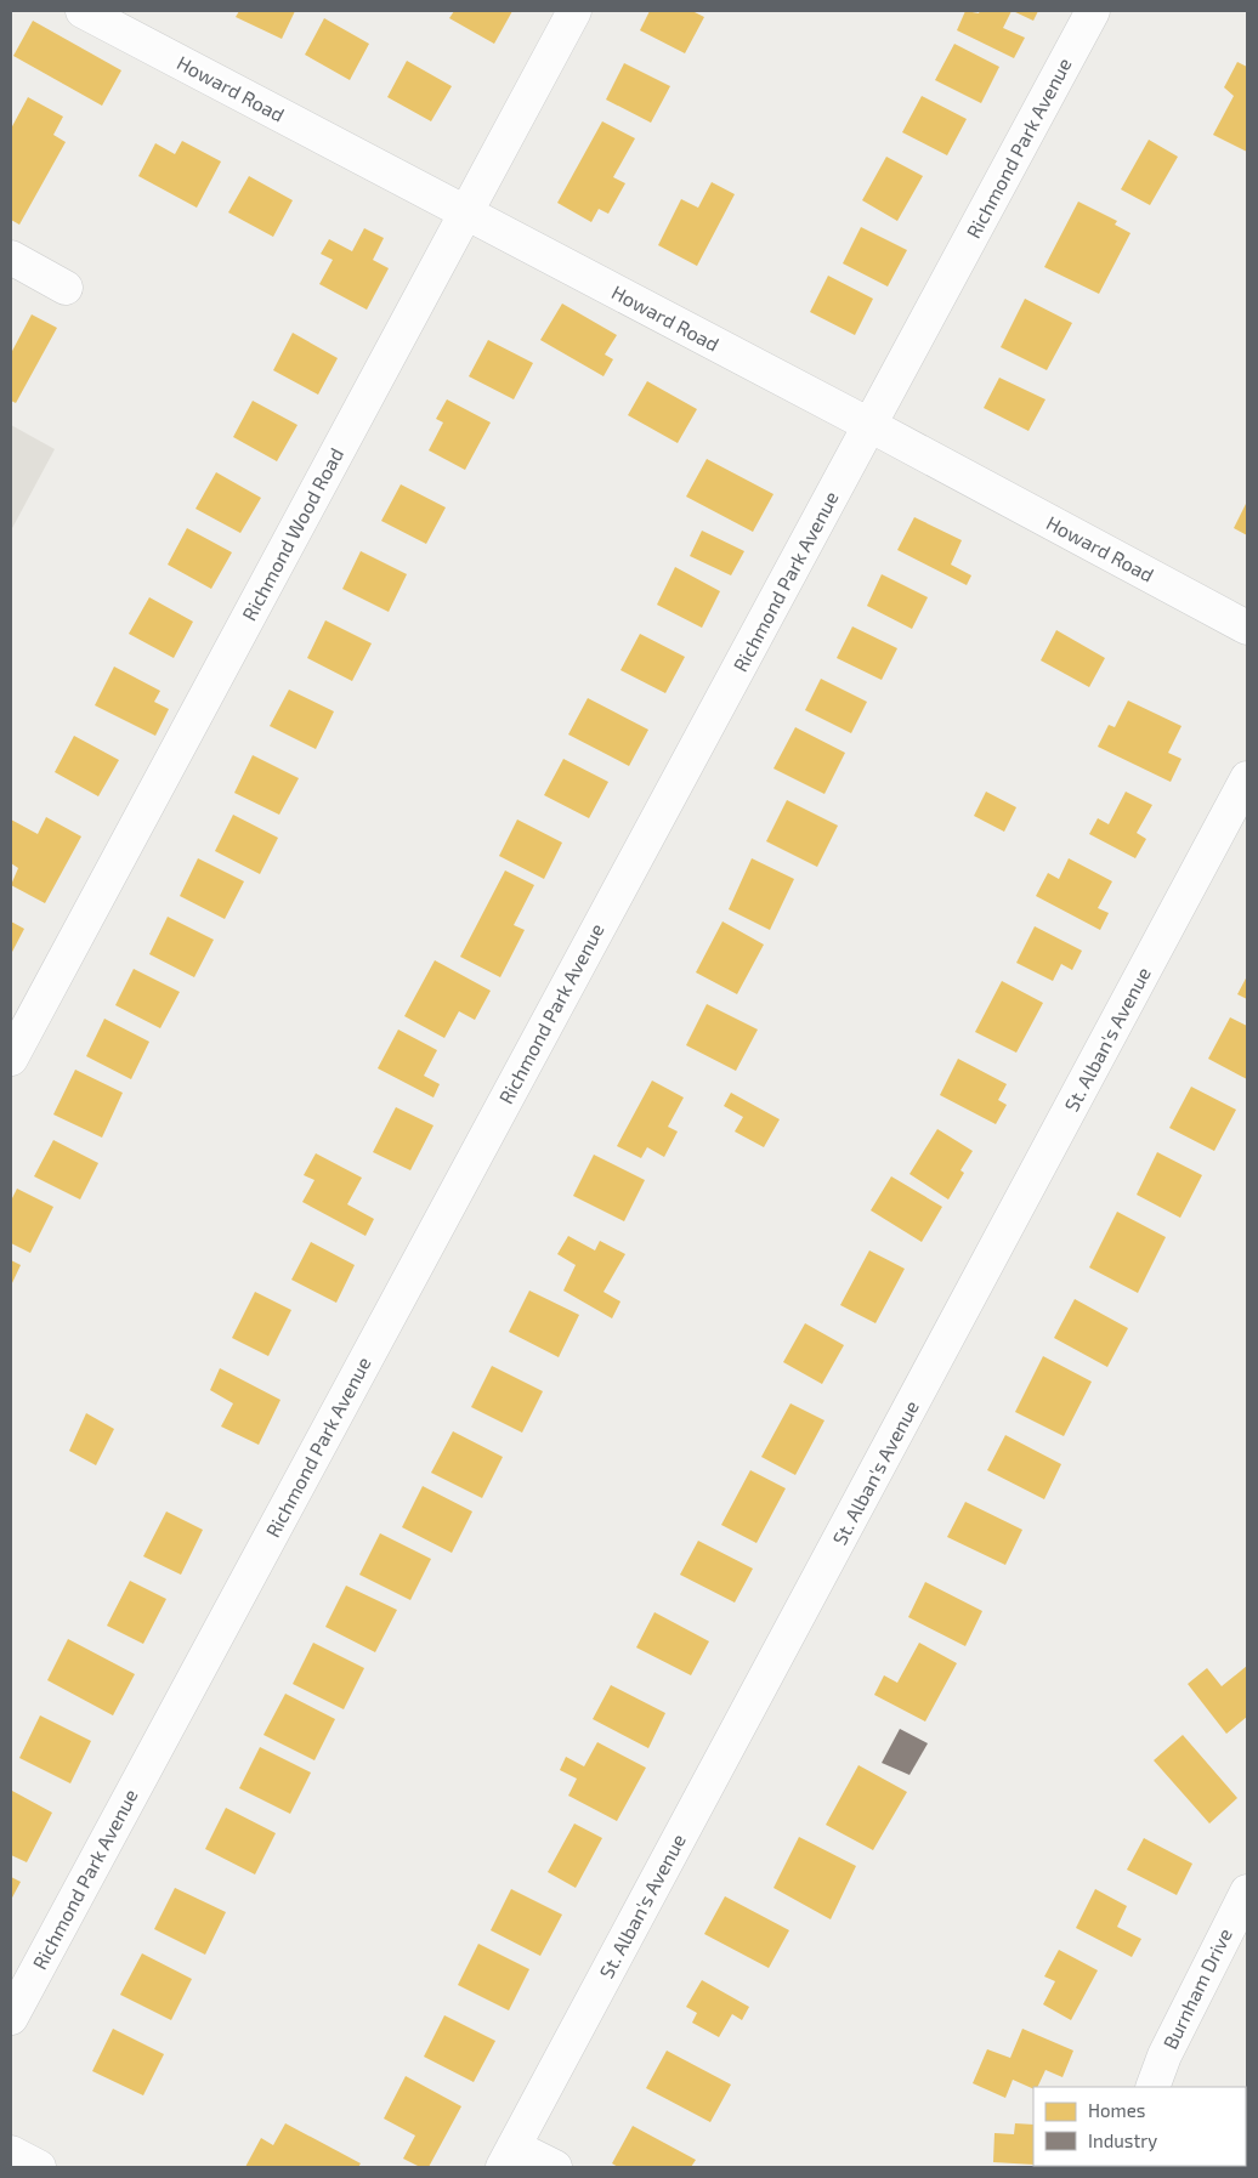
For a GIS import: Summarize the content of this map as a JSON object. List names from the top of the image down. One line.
{"streets":{"street":["Howard Road","Richmond Park Avenue","Richmond Wood Road","St. Alban's Avenue","Burnham Drive"]},"crossings":[["Howard Road","Richmond Park Avenue"],["Howard Road","Richmond Wood Road"]],"legend":["Homes","Industry"]}
